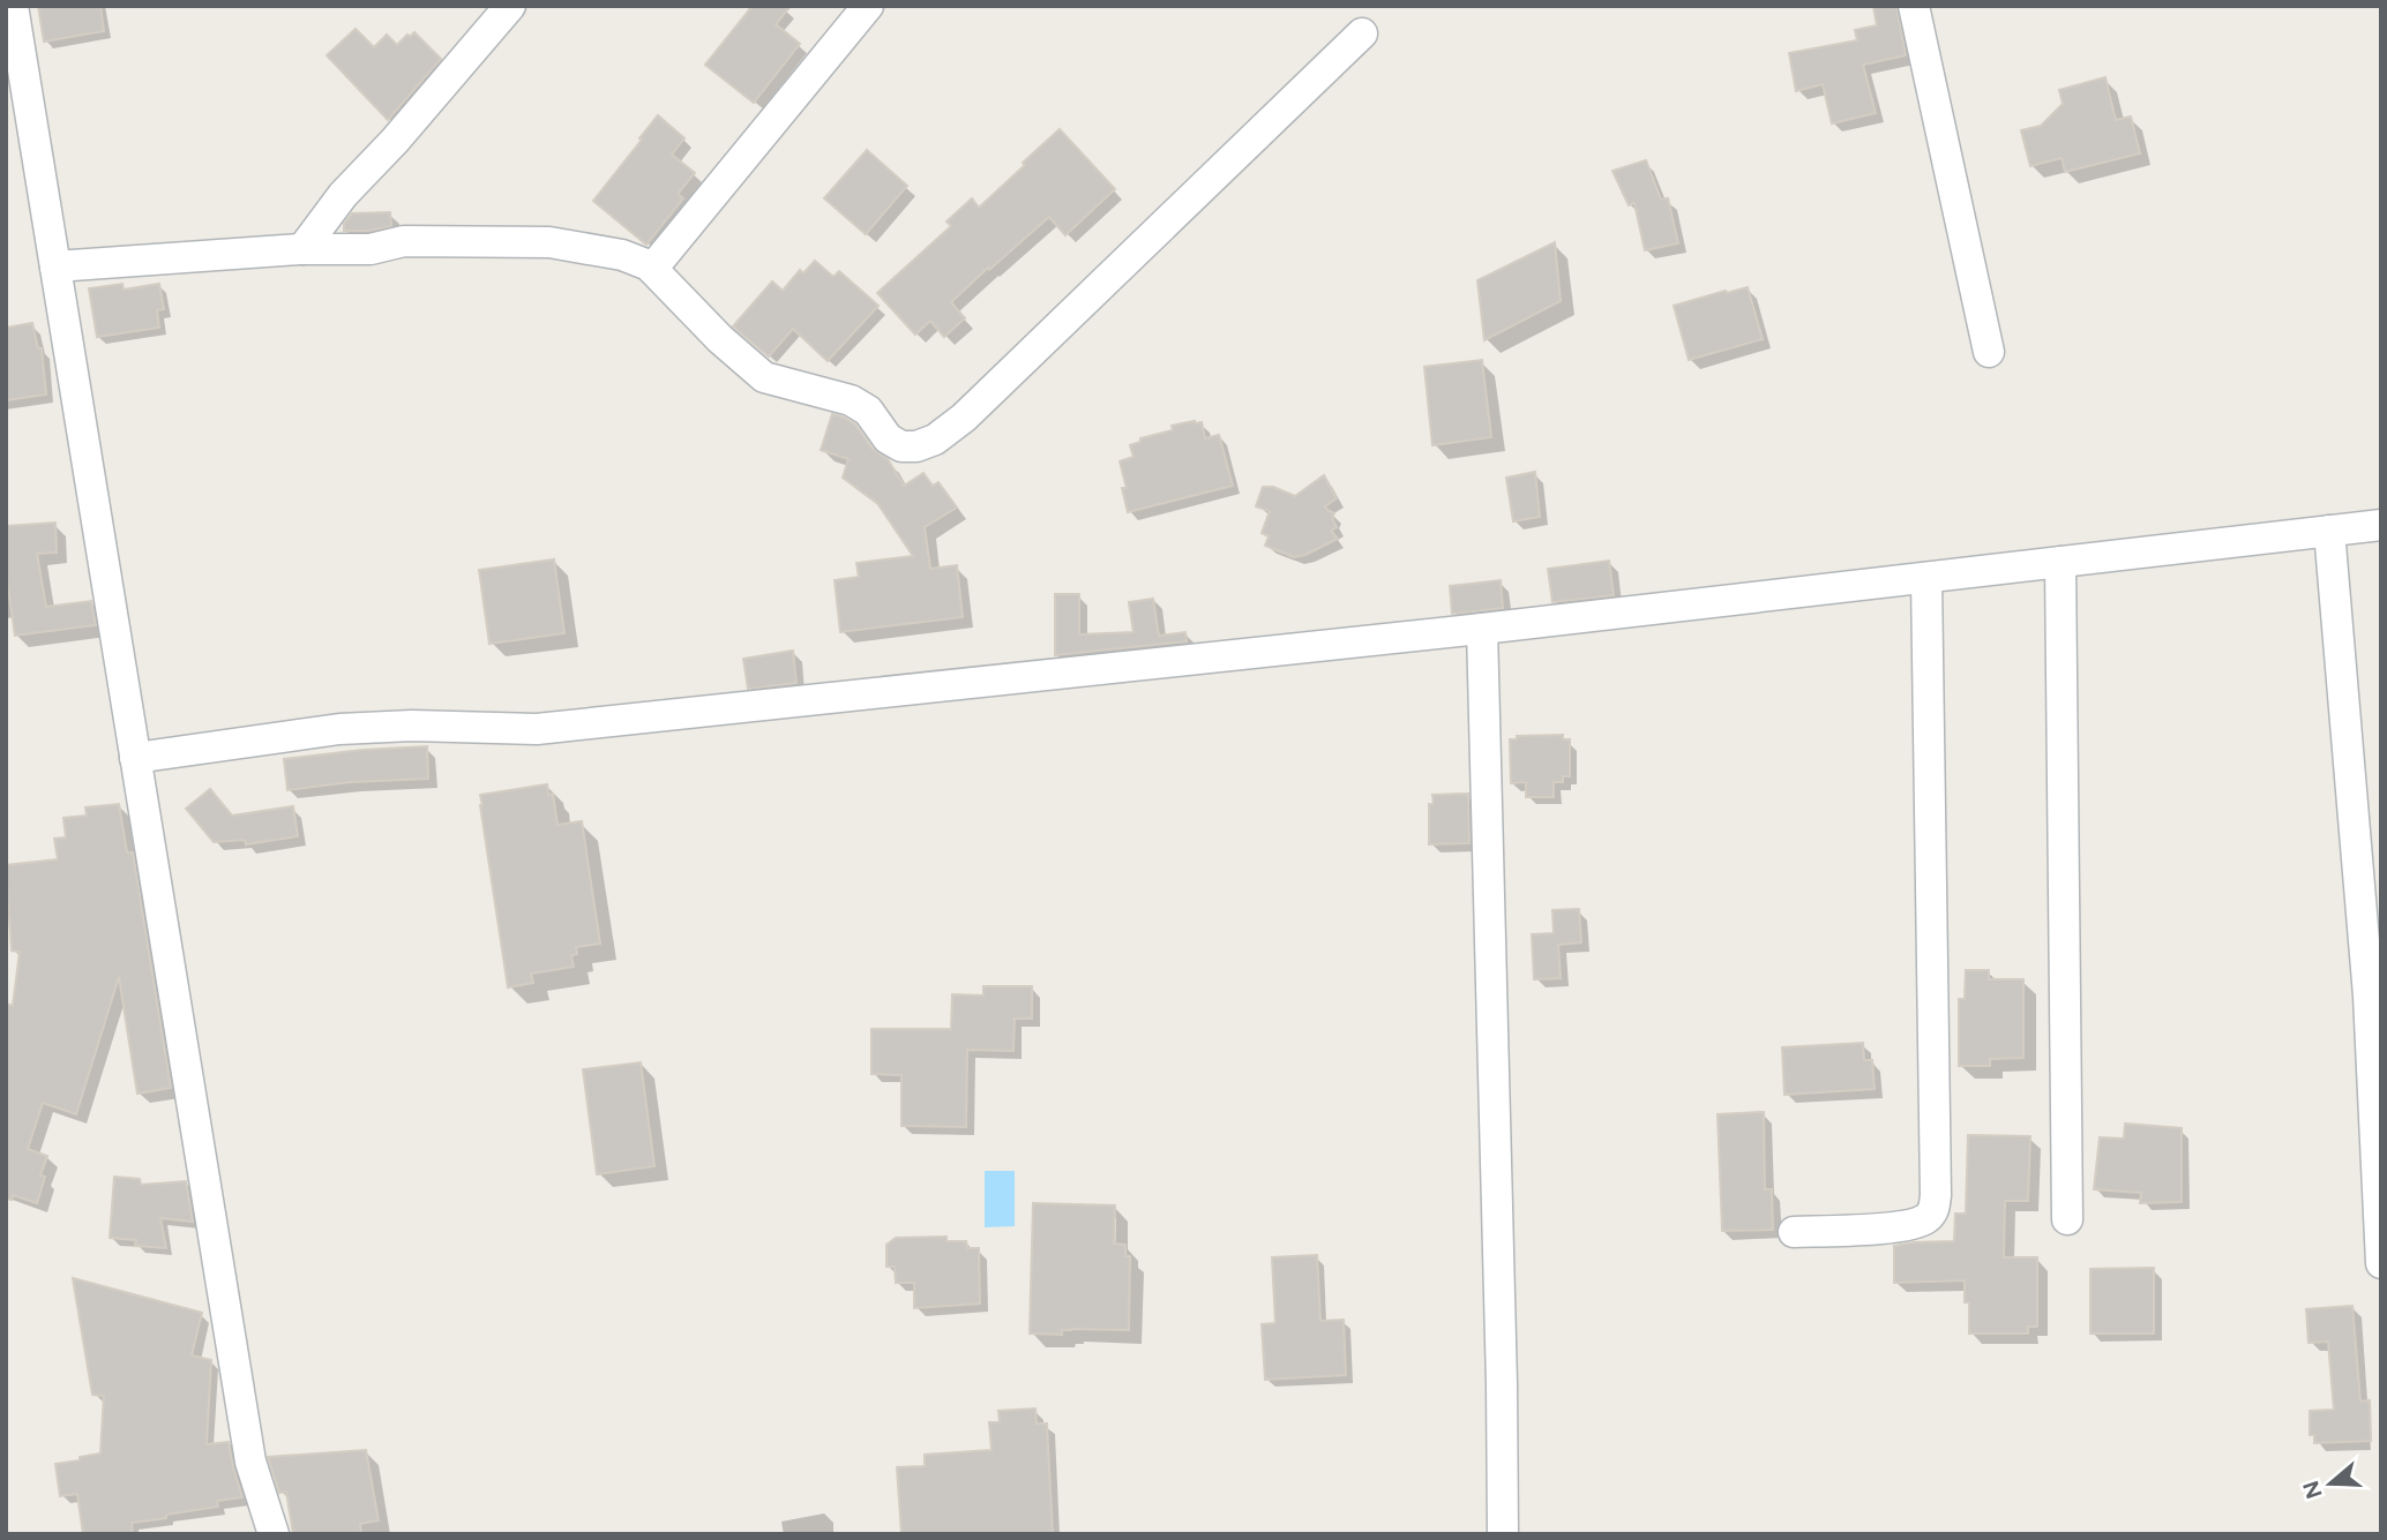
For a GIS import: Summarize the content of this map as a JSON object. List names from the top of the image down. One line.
{"north":"left"}
